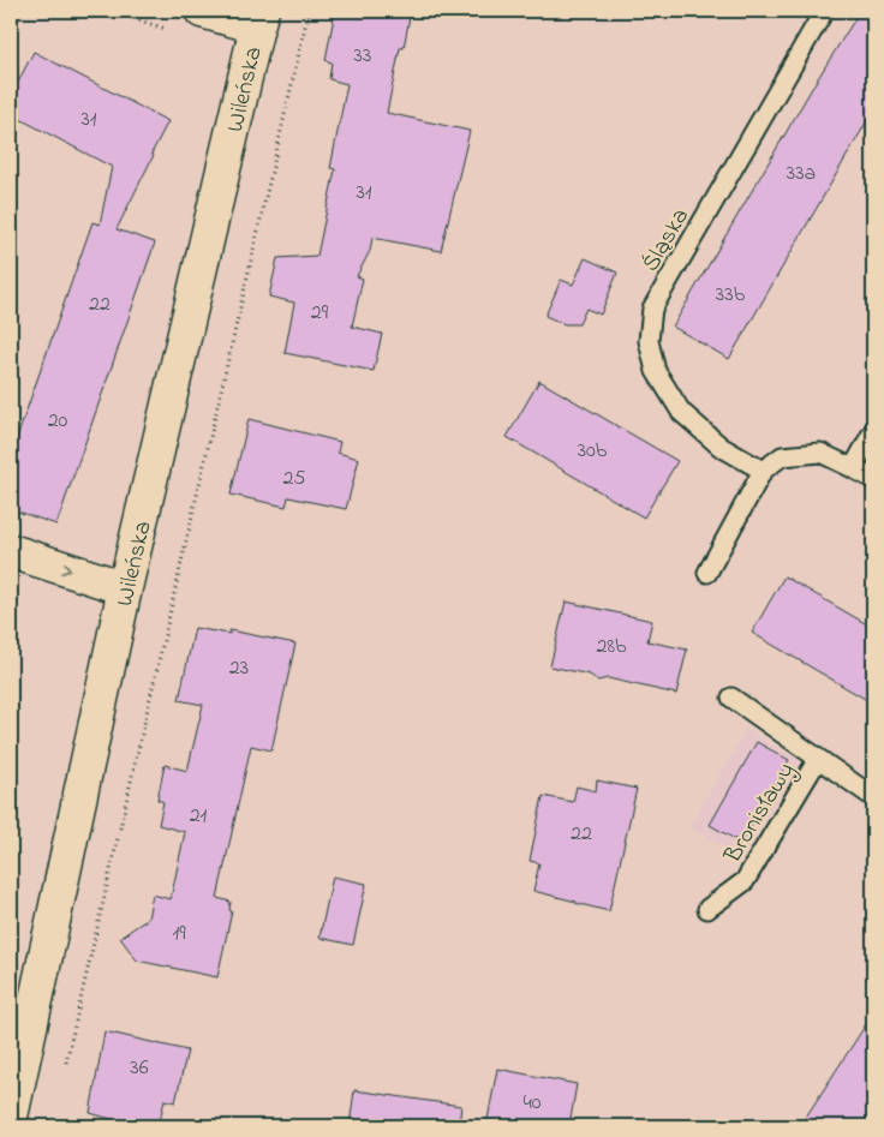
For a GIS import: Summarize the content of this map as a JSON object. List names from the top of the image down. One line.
{"streets":{"street":["Wileńska"],"lane":["Śląska","Bronisławy"]},"house_numbers":["33","31","33a","31","33b","22","29","20","30b","25","28b","23","21","22","19","36","40"]}
